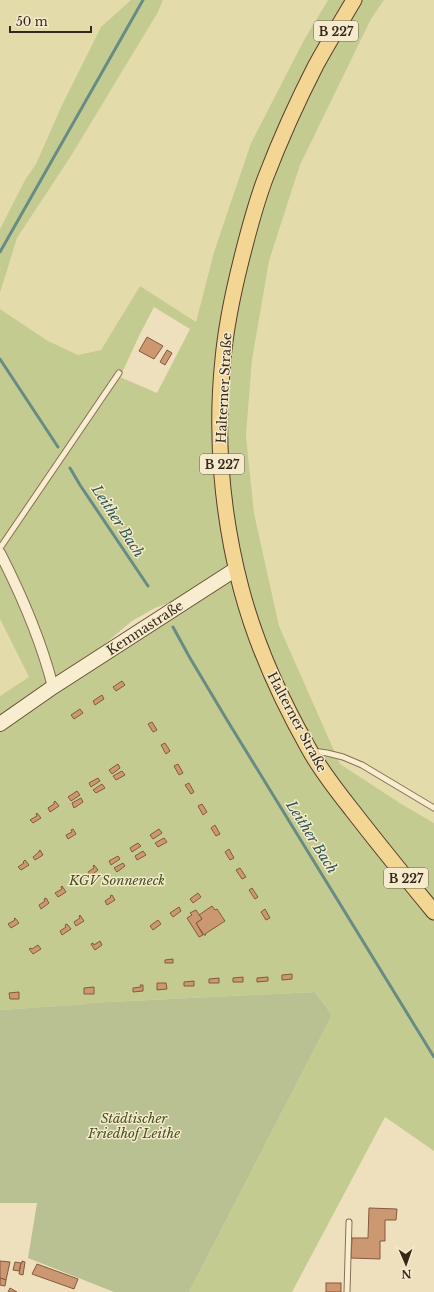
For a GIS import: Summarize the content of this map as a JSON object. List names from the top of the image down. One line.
{"streets":{"main road":["B 227","Halterner Straße"],"street":["Kemnastraße"]},"crossings":[["Halterner Straße","Kemnastraße"]],"water":["Leither Bach"],"parks":["KGV Sonneneck","Städtischer Friedhof Leithe"],"scale_bar":"50 m","north":"bottom"}
